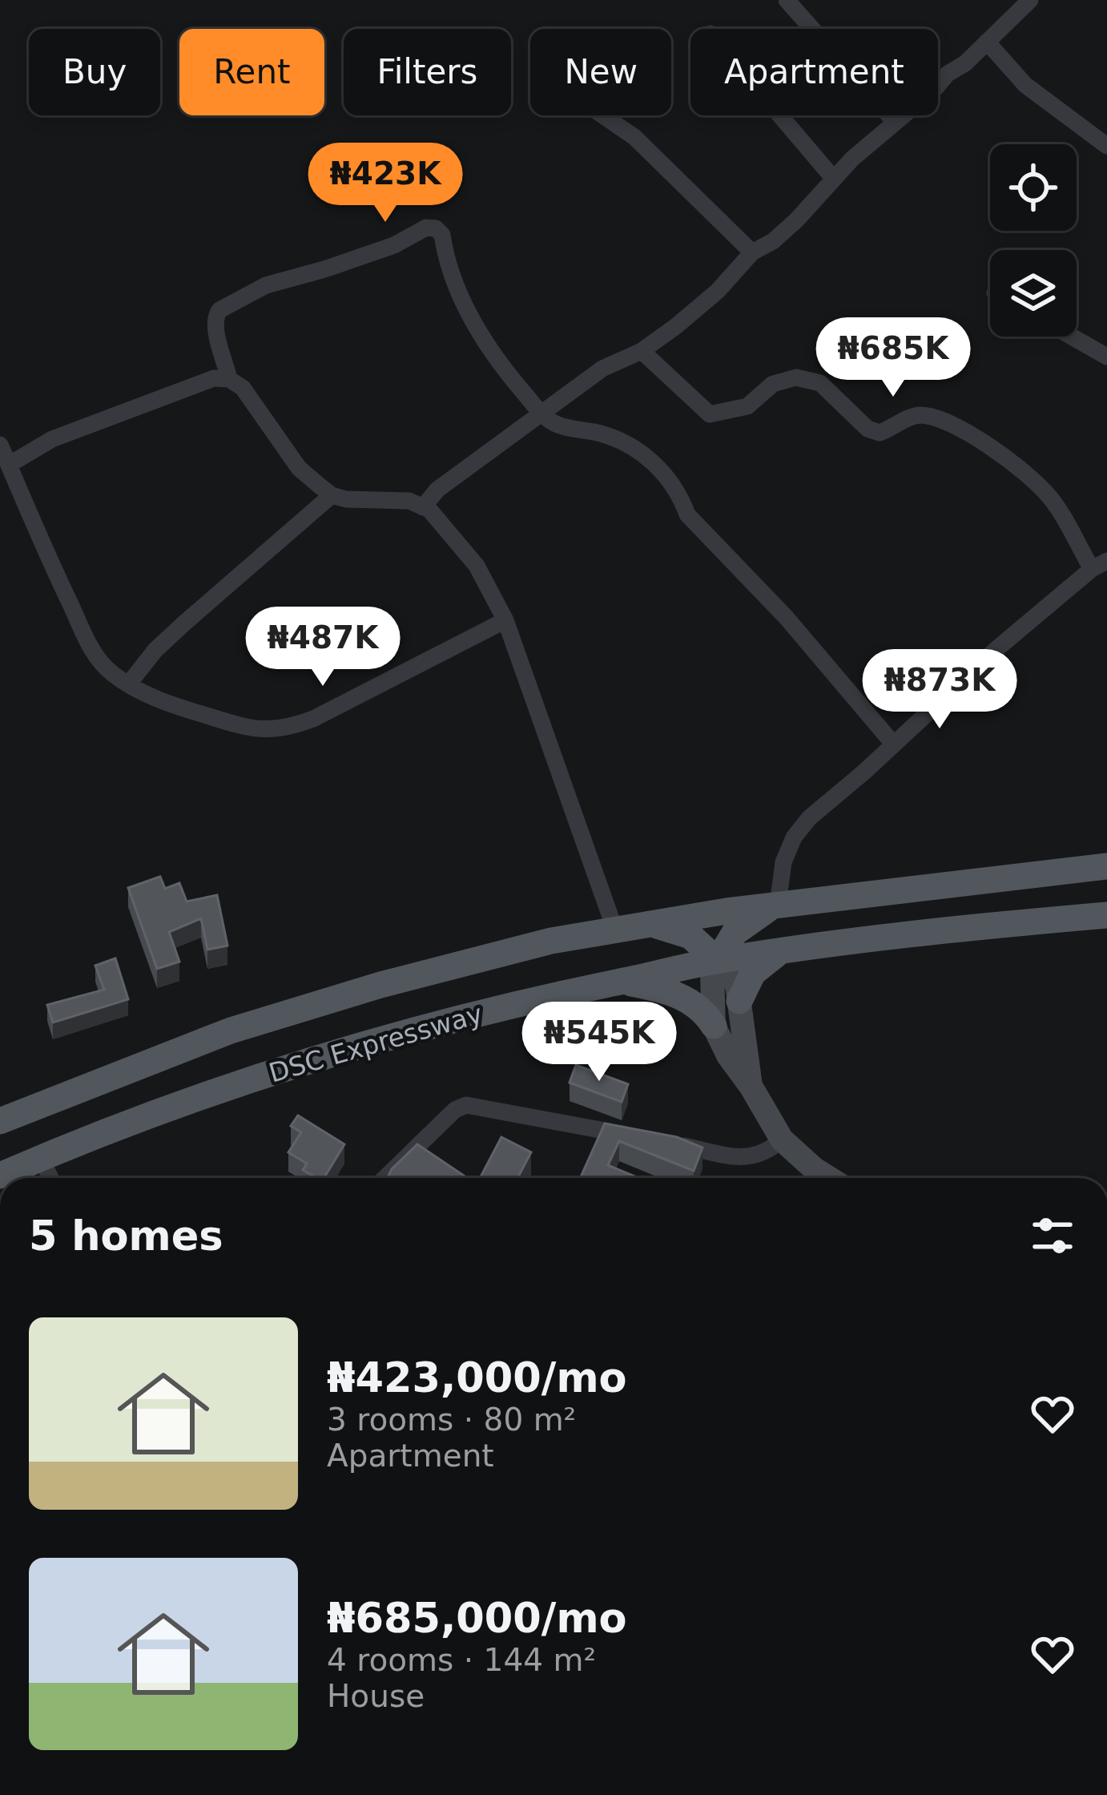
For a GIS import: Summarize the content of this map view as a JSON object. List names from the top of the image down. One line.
{"streets":{"main road":["DSC Expressway"]},"page":{"chip":["Buy","Rent","Filters","New","Apartment"],"price":["₦423K","₦685K","₦487K","₦873K","₦545K"],"heading":"5 homes","list":[{"name":"₦423,000/mo","note":"3 rooms · 80 m² · Apartment"},{"name":"₦685,000/mo","note":"4 rooms · 144 m² · House"}]}}
